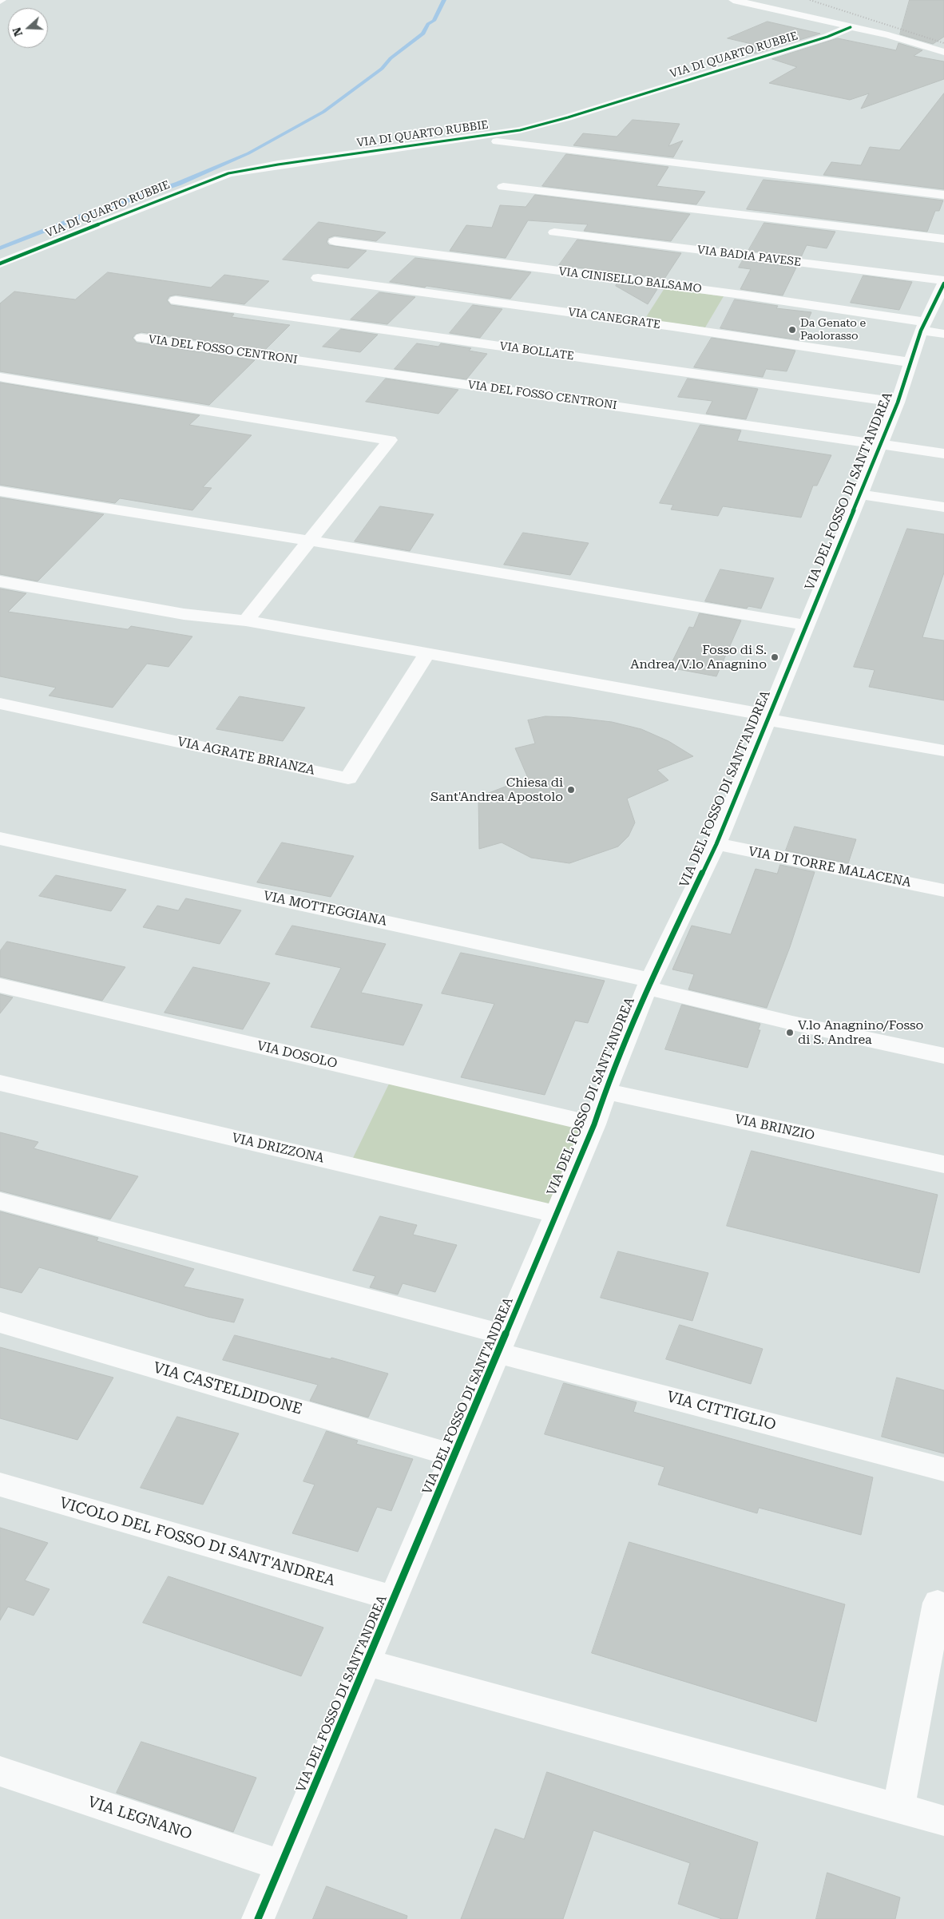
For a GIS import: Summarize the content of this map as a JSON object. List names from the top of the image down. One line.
{"streets":{"street":["VIA DI QUARTO RUBBIE","VIA BADIA PAVESE","VIA CINISELLO BALSAMO","VIA CANEGRATE","VIA DEL FOSSO CENTRONI","VIA BOLLATE","VIA DEL FOSSO DI SANT'ANDREA","VIA AGRATE BRIANZA","VIA DI TORRE MALACENA","VIA MOTTEGGIANA","VIA DOSOLO","VIA BRINZIO","VIA DRIZZONA","VIA CASTELDIDONE","VIA CITTIGLIO","VICOLO DEL FOSSO DI SANT'ANDREA","VIA LEGNANO"]},"crossings":[["VIA BADIA PAVESE","VIA DEL FOSSO DI SANT'ANDREA"],["VIA CINISELLO BALSAMO","VIA DEL FOSSO DI SANT'ANDREA"],["VIA CANEGRATE","VIA DEL FOSSO DI SANT'ANDREA"],["VIA DEL FOSSO CENTRONI","VIA DEL FOSSO DI SANT'ANDREA"],["VIA BOLLATE","VIA DEL FOSSO DI SANT'ANDREA"],["VIA DEL FOSSO DI SANT'ANDREA","VIA DI TORRE MALACENA"],["VIA DEL FOSSO DI SANT'ANDREA","VIA MOTTEGGIANA"],["VIA DEL FOSSO DI SANT'ANDREA","VIA DOSOLO"],["VIA DEL FOSSO DI SANT'ANDREA","VIA BRINZIO"],["VIA DEL FOSSO DI SANT'ANDREA","VIA DRIZZONA"],["VIA DEL FOSSO DI SANT'ANDREA","VIA CASTELDIDONE"],["VIA DEL FOSSO DI SANT'ANDREA","VIA CITTIGLIO"],["VIA DEL FOSSO DI SANT'ANDREA","VICOLO DEL FOSSO DI SANT'ANDREA"],["VIA DEL FOSSO DI SANT'ANDREA","VIA LEGNANO"]],"places":["Da Genato e Paolorasso","Fosso di S. Andrea/V.lo Anagnino","Chiesa di Sant'Andrea Apostolo","V.lo Anagnino/Fosso di S. Andrea"],"north":"left"}
